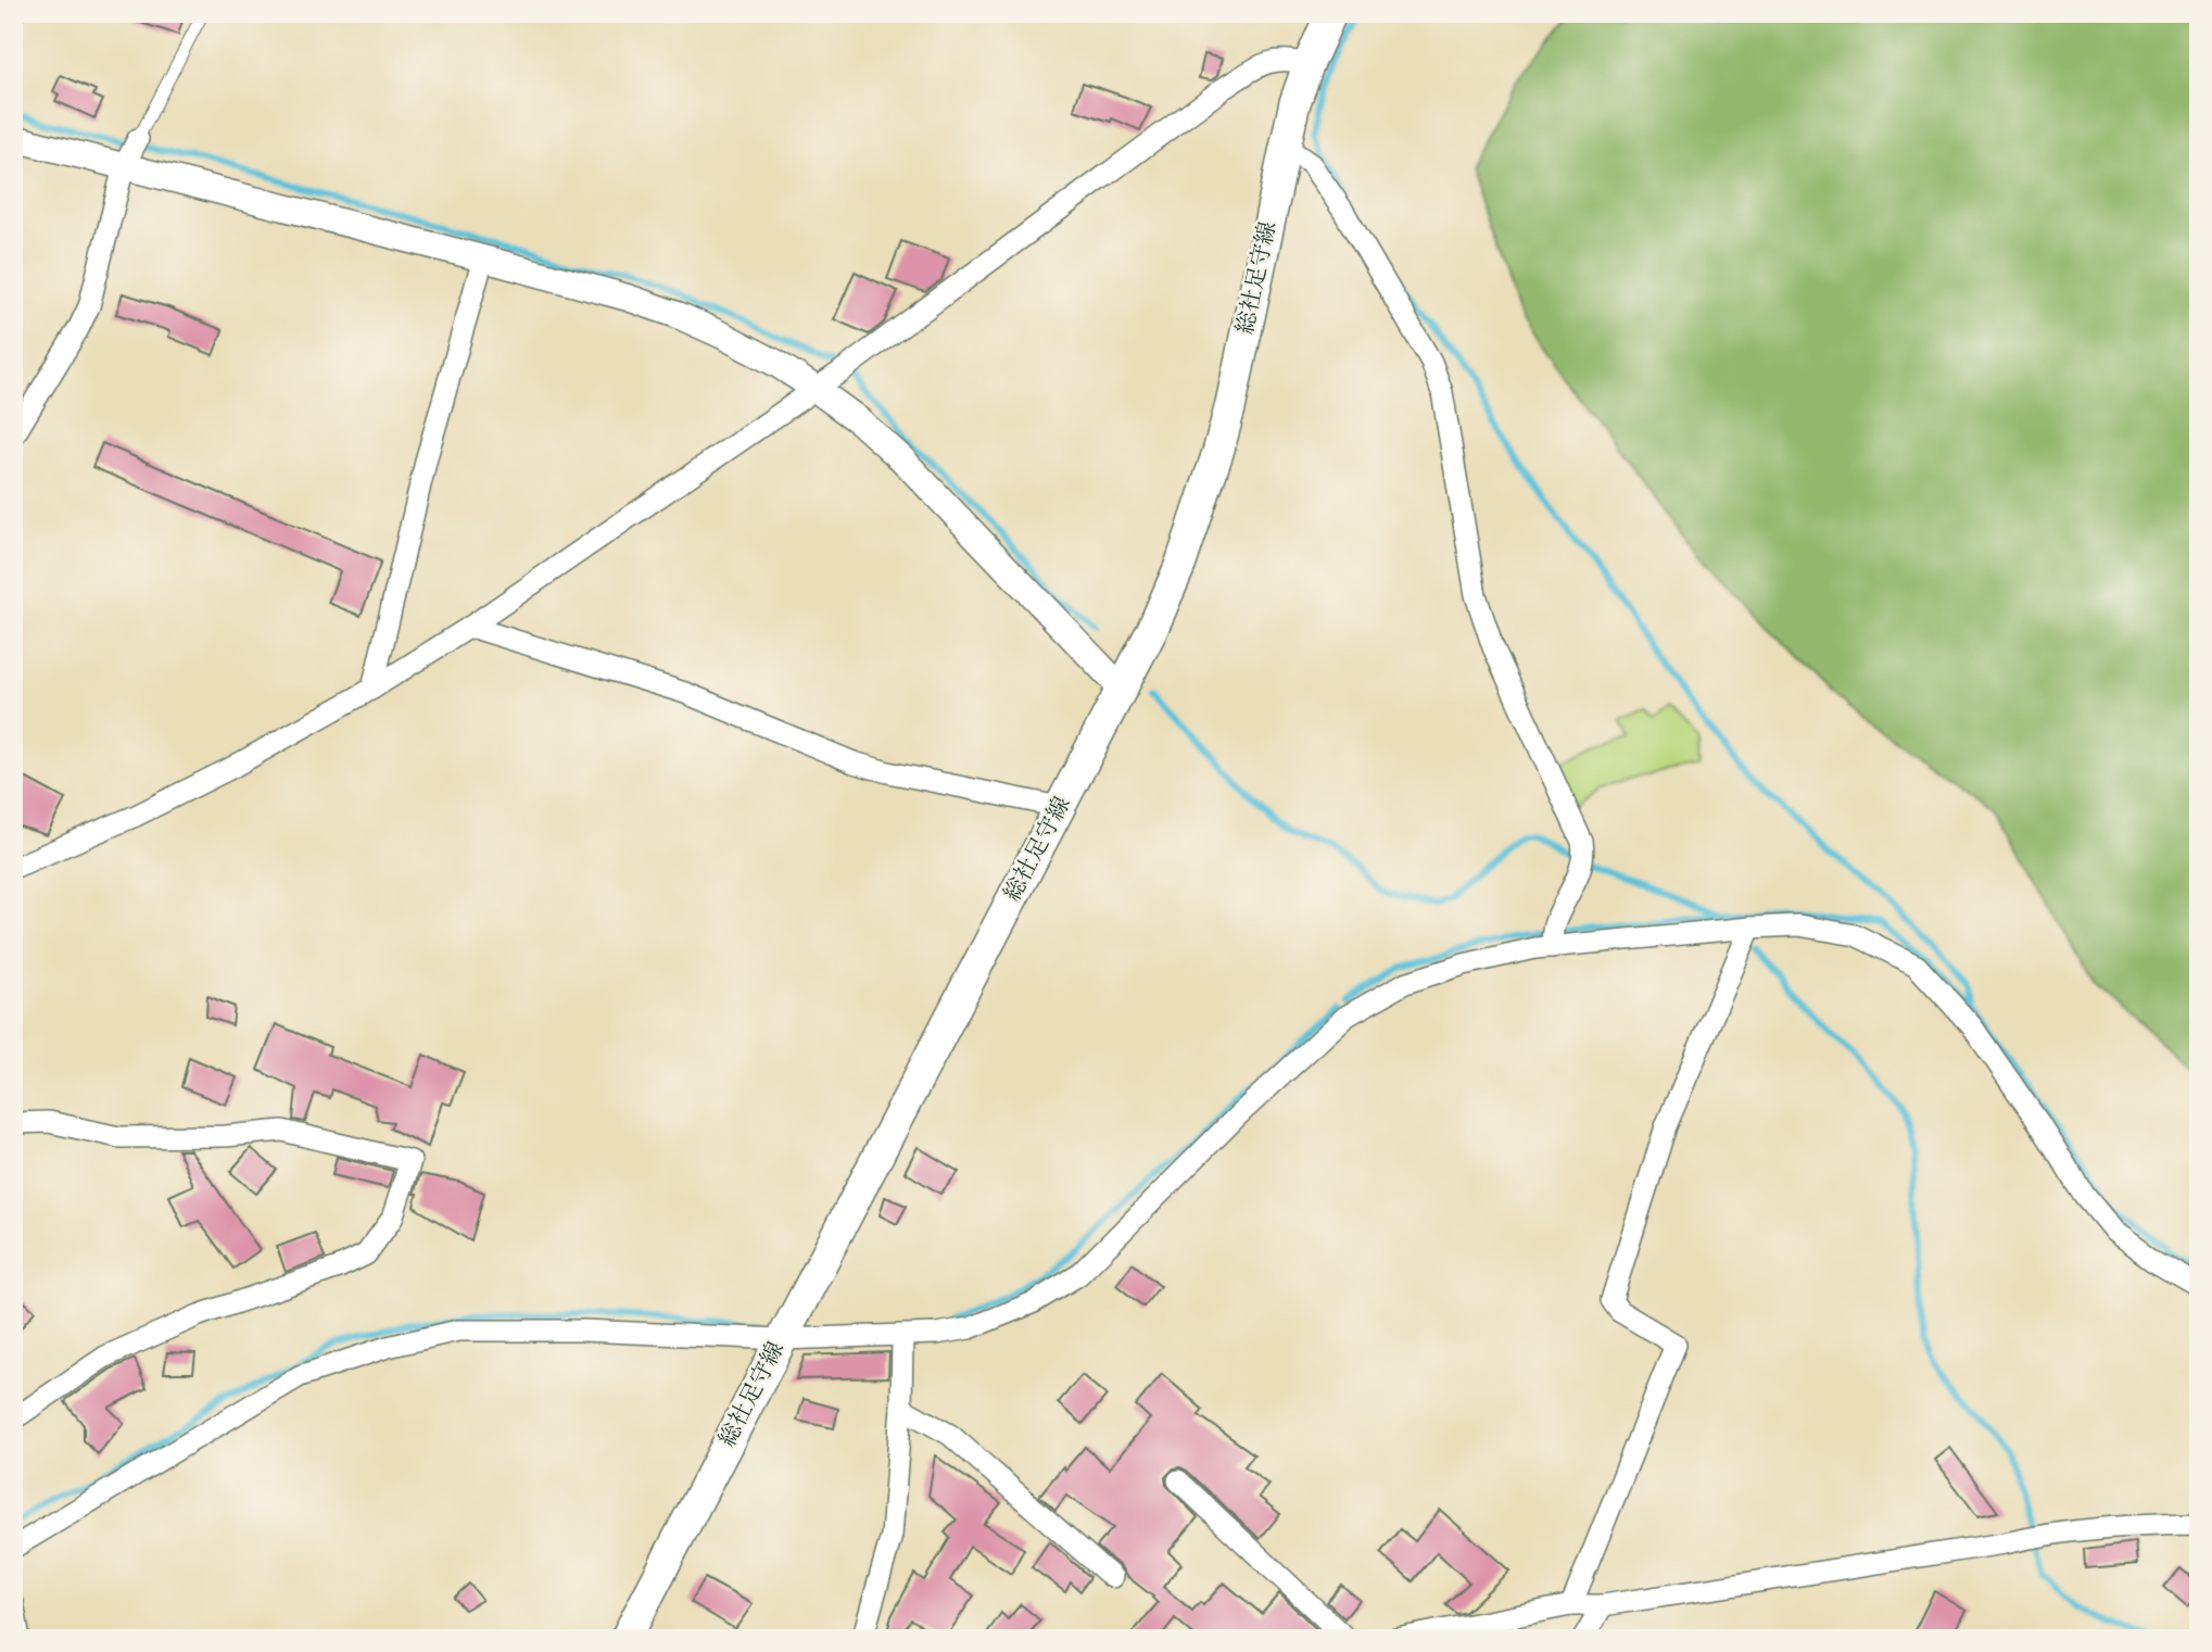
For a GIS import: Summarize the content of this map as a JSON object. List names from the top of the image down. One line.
{"streets":{"main road":["総社足守線"]}}
